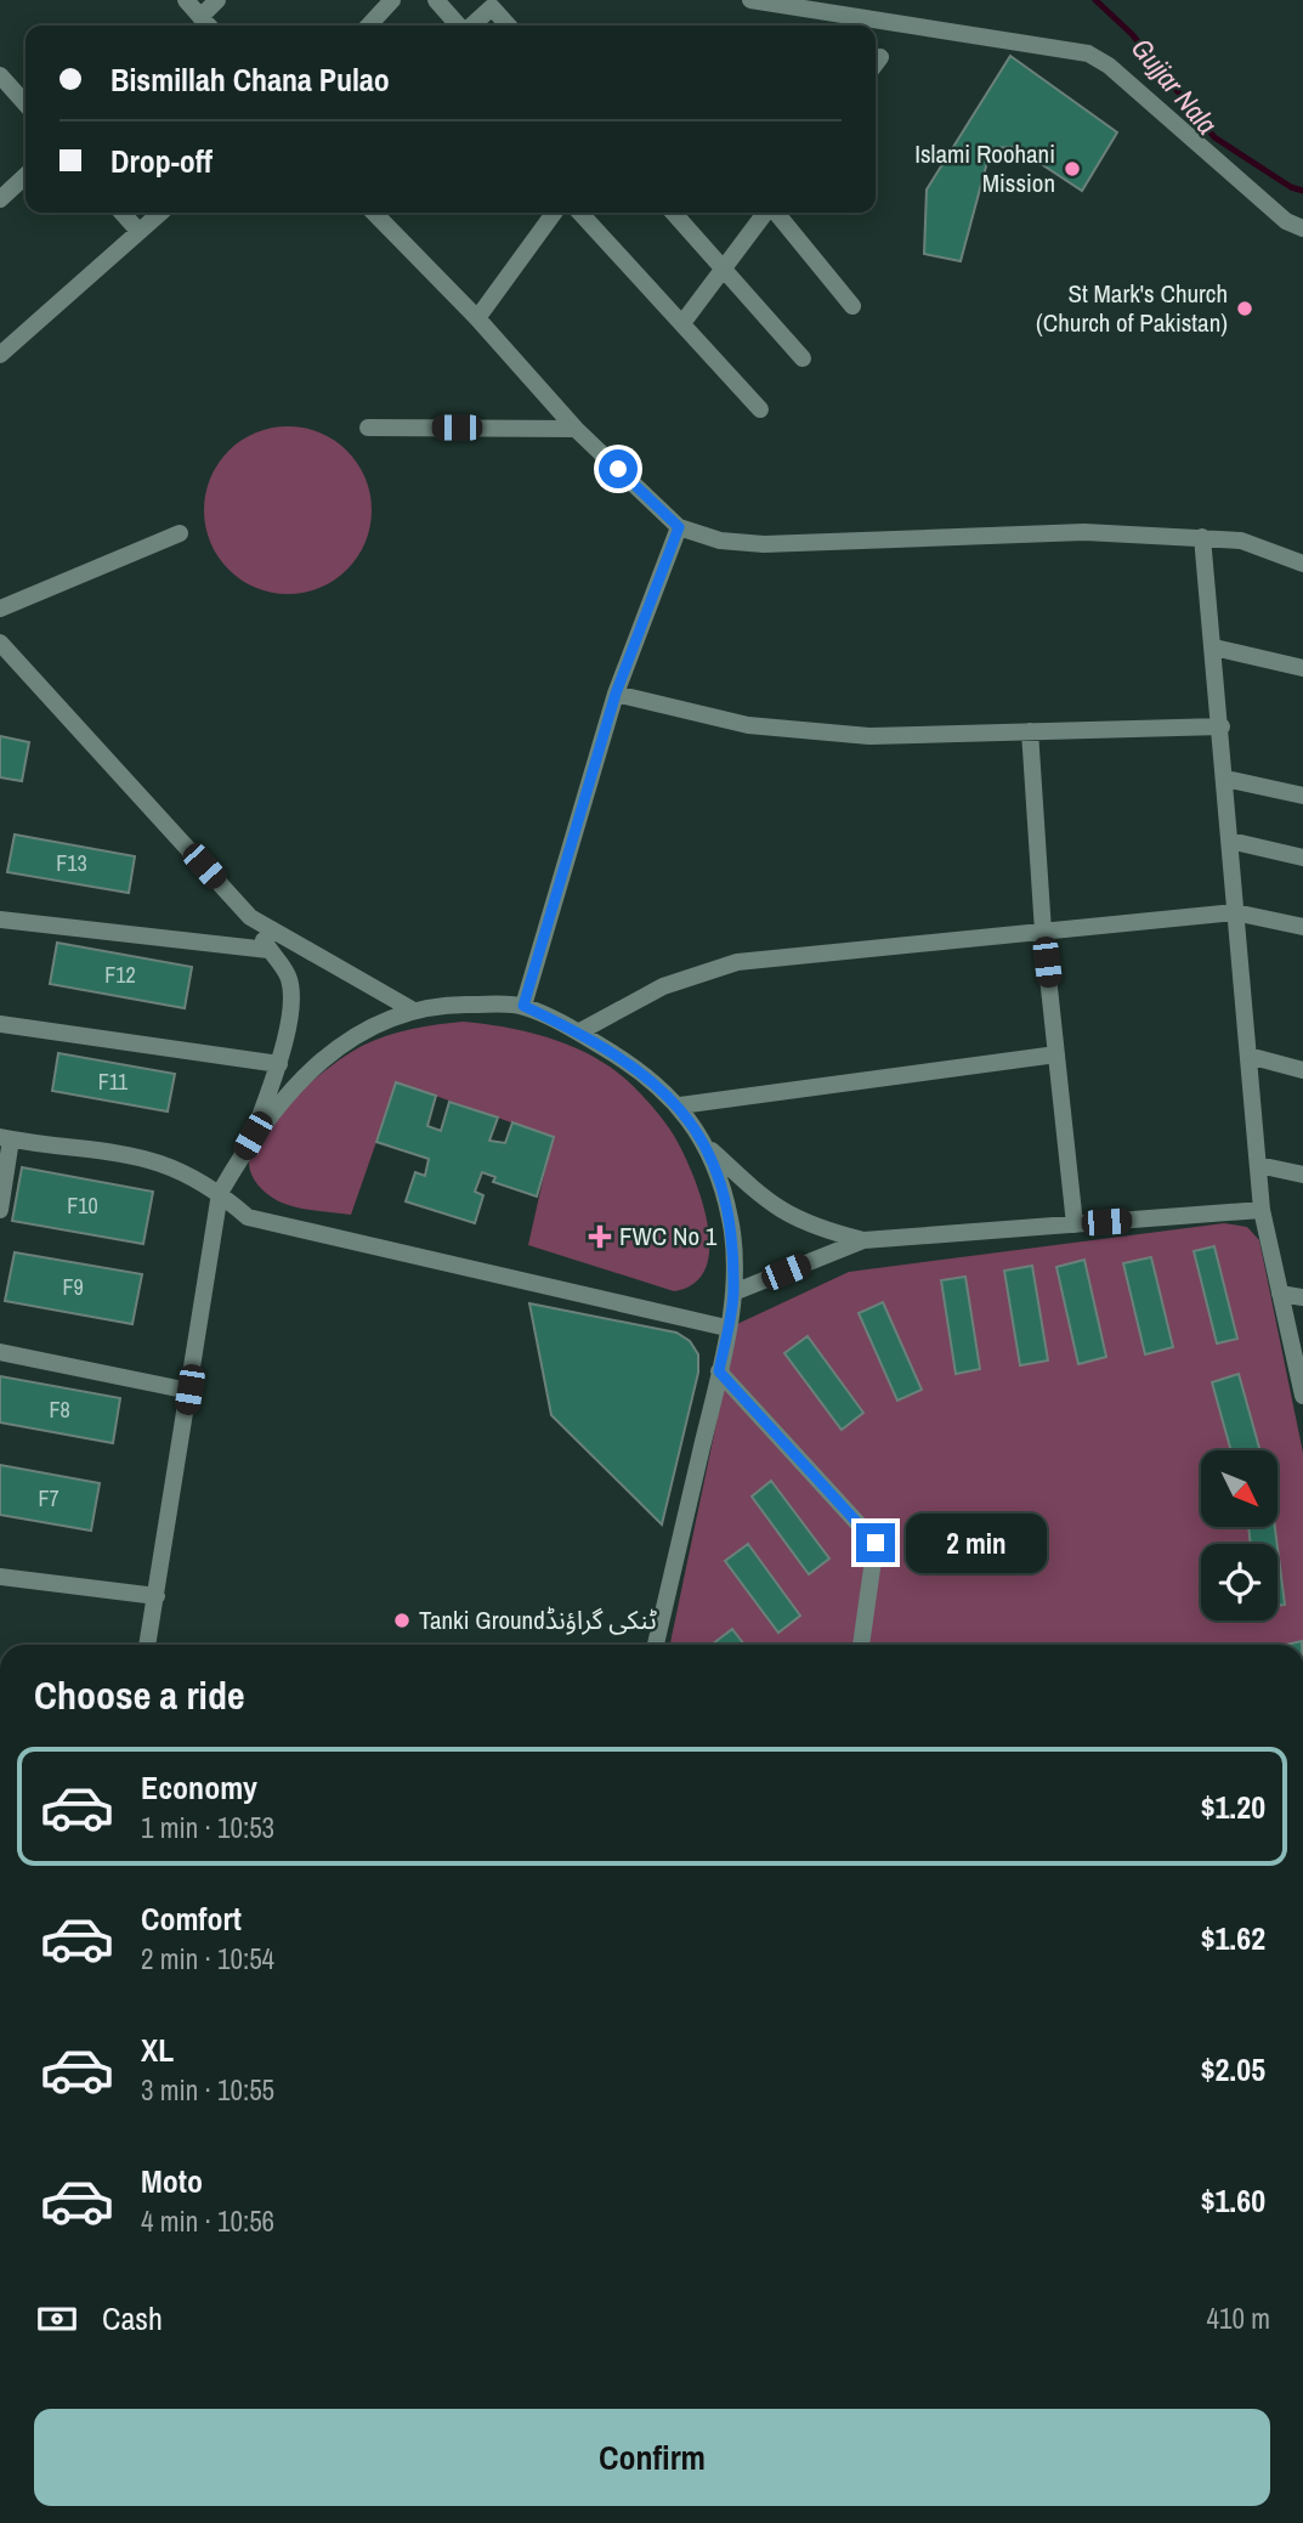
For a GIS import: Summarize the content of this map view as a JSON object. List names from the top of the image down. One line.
{"water":["Gujjar Nala"],"places":{"other":["Islami Roohani Mission","St Mark's Church (Church of Pakistan)","Tanki Groundٹنکی گراؤنڈ"],"health":["FWC No 1"]},"house_numbers":["F13","F12","F11","F10","F9","F8","F7"],"north":"bottom right","page":{"banner":["Bismillah Chana Pulao","Drop-off"],"bubble":"2 min","heading":"Choose a ride","list":[{"name":"Economy","note":"1 min · 10:53","value":"$1.20"},{"name":"Comfort","note":"2 min · 10:54","value":"$1.62"},{"name":"XL","note":"3 min · 10:55","value":"$2.05"},{"name":"Moto","note":"4 min · 10:56","value":"$1.60"}],"pay":["Cash","410 m"],"buttons":"Confirm"}}
